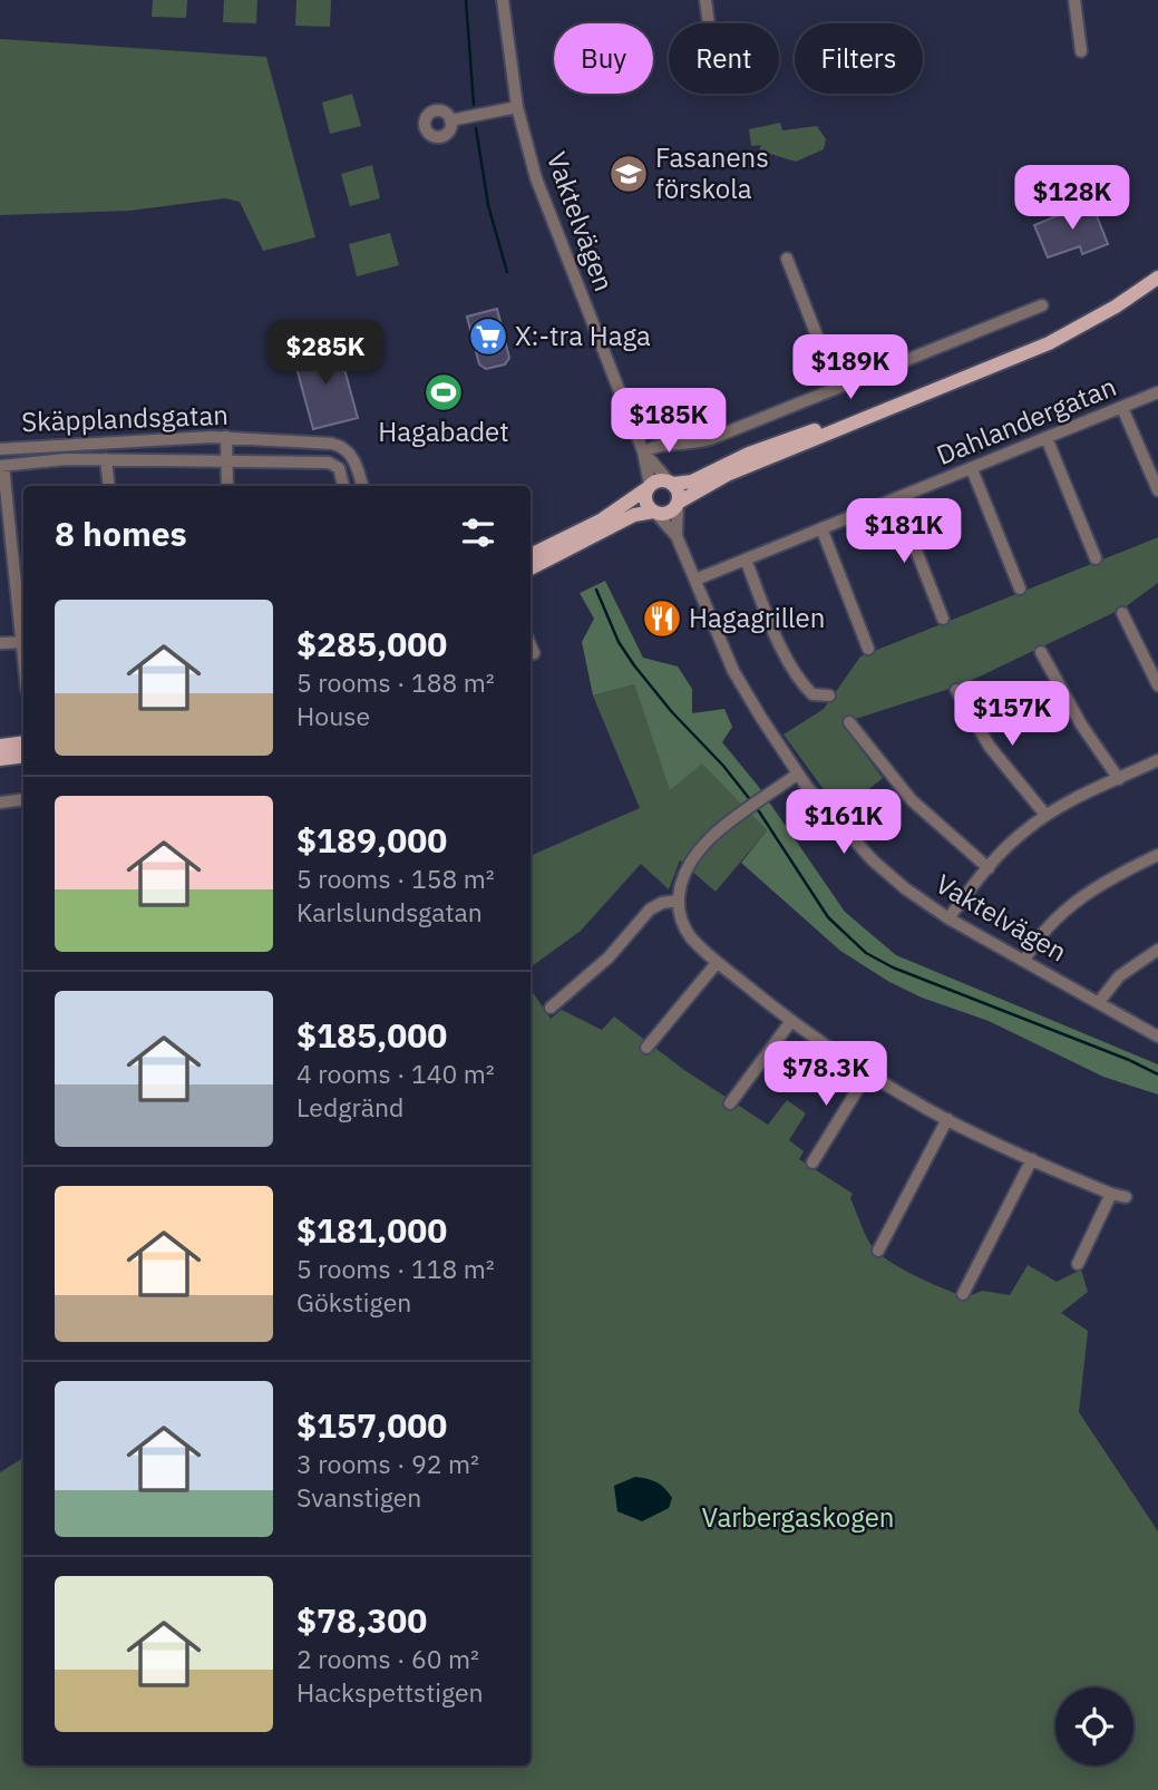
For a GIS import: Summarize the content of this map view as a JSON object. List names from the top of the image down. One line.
{"streets":{"street":["Vaktelvägen","Skäpplandsgatan","Dahlandergatan"]},"crossings":[["Vaktelvägen","Dahlandergatan"]],"parks":["Varbergaskogen"],"places":{"school or university":["Fasanens förskola"],"supermarket":["X:-tra Haga"],"sports":["Hagabadet"],"restaurant":["Hagagrillen"]},"page":{"chip":["Buy","Rent","Filters"],"price":["$128K","$285K","$189K","$185K","$181K","$157K","$161K","$78.3K"],"heading":"8 homes","list":[{"name":"$285,000","note":"5 rooms · 188 m² · House"},{"name":"$189,000","note":"5 rooms · 158 m² · Karlslundsgatan"},{"name":"$185,000","note":"4 rooms · 140 m² · Ledgränd"},{"name":"$181,000","note":"5 rooms · 118 m² · Gökstigen"},{"name":"$157,000","note":"3 rooms · 92 m² · Svanstigen"},{"name":"$78,300","note":"2 rooms · 60 m² · Hackspettstigen"}]}}
